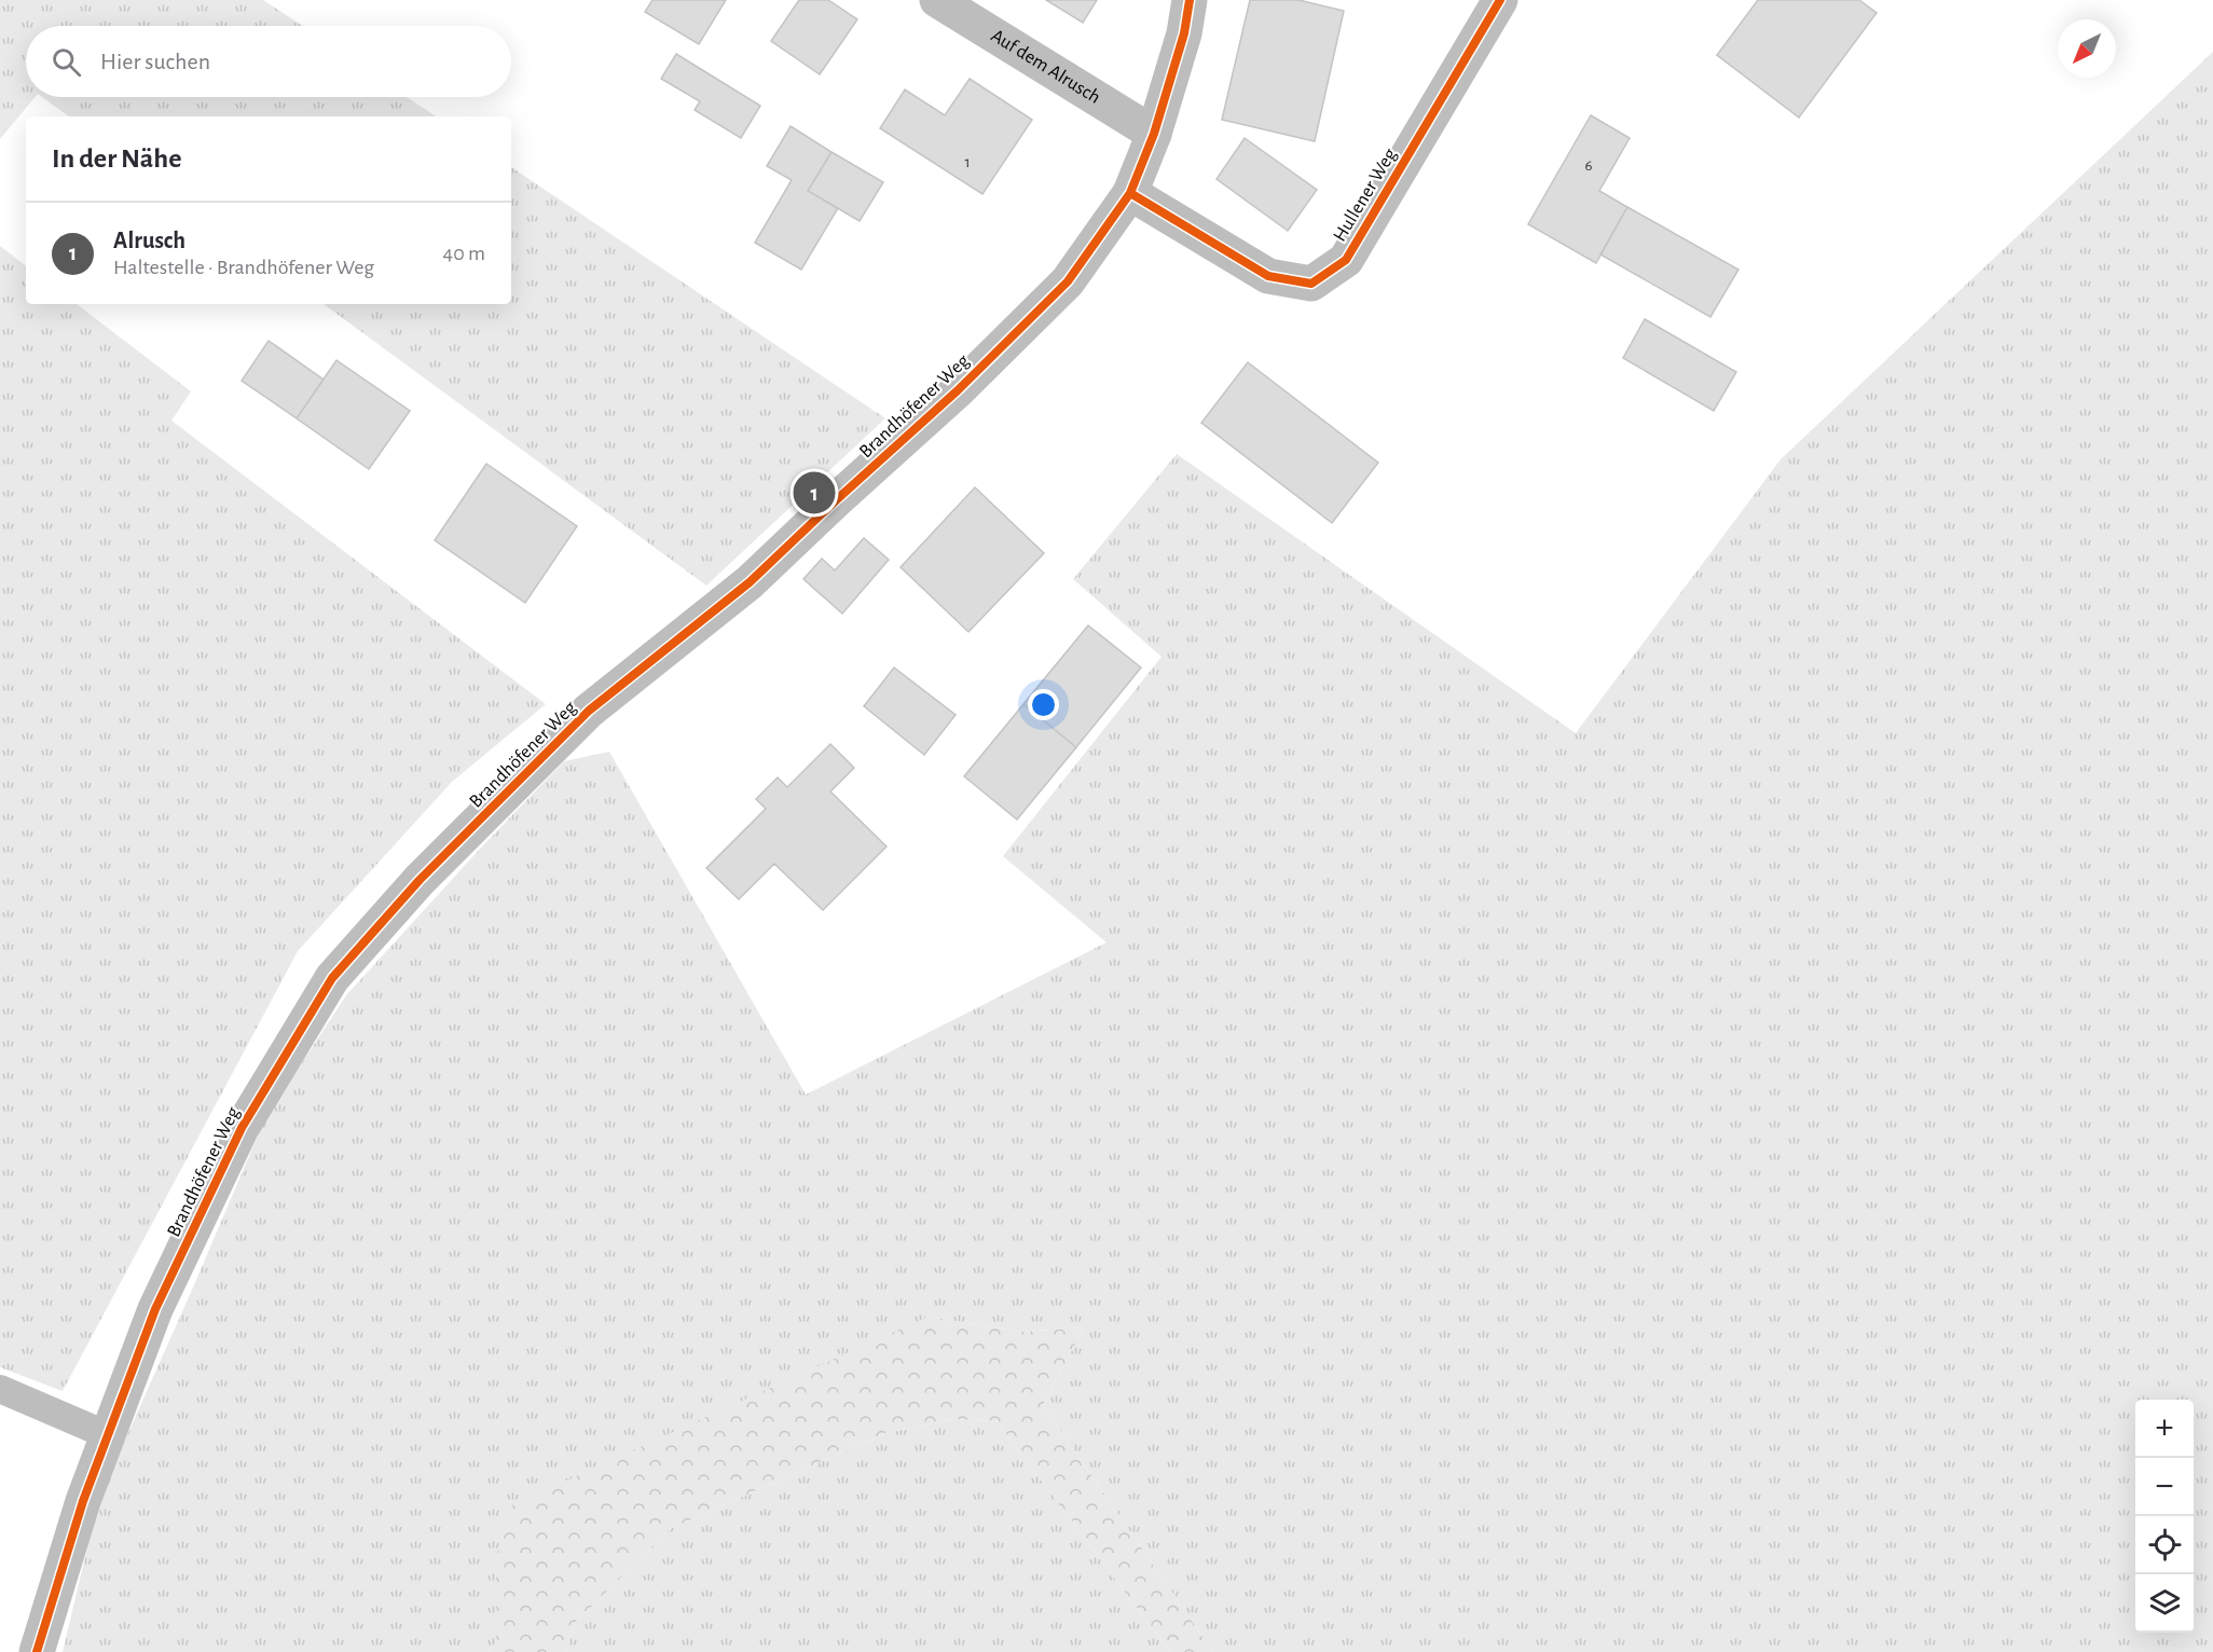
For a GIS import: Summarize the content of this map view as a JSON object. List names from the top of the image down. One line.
{"streets":{"street":["Auf dem Alrusch","Hullener Weg","Brandhöfener Weg"]},"crossings":[["Auf dem Alrusch","Brandhöfener Weg"],["Hullener Weg","Brandhöfener Weg"]],"house_numbers":["1","6"],"north":"bottom left","page":{"search":"Hier suchen","heading":"In der Nähe","list":[{"mark":"1","name":"Alrusch","note":"Haltestelle · Brandhöfener Weg","value":"40 m"}],"pins":"1","map_buttons":["+","−"]}}
